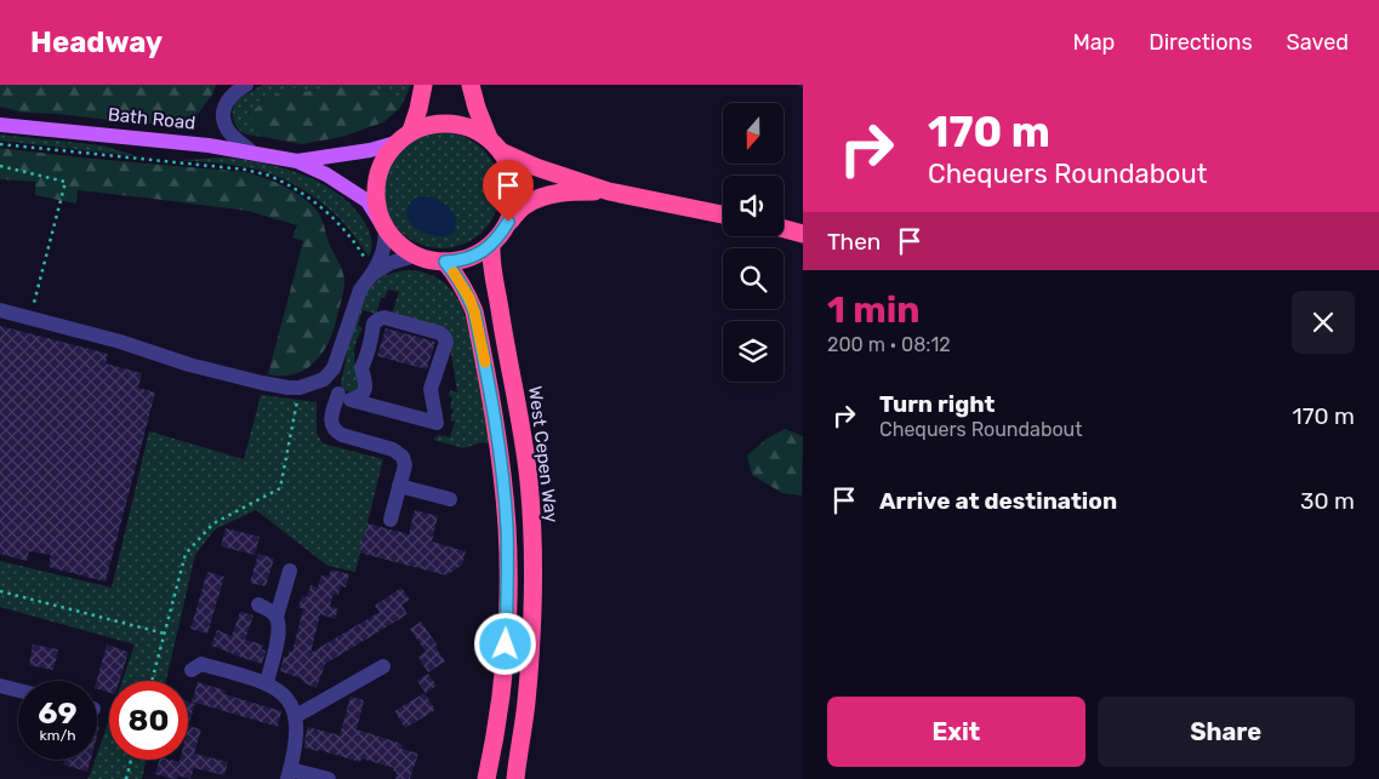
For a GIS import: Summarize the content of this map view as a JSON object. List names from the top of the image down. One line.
{"streets":{"highway":["West Cepen Way"],"main road":["Bath Road"]},"crossings":[["Bath Road","West Cepen Way"]],"north":"bottom","page":{"header":"Headway","nav":["Map","Directions","Saved"],"turn":["170 m","Chequers Roundabout"],"then":"Then","heading":["1 min","200 m · 08:12"],"list":[{"name":"Turn right","note":"Chequers Roundabout","value":"170 m"},{"name":"Arrive at destination","value":"30 m"}],"speed":"69 km/h","limit":"80","buttons":["Exit","Share"]}}
